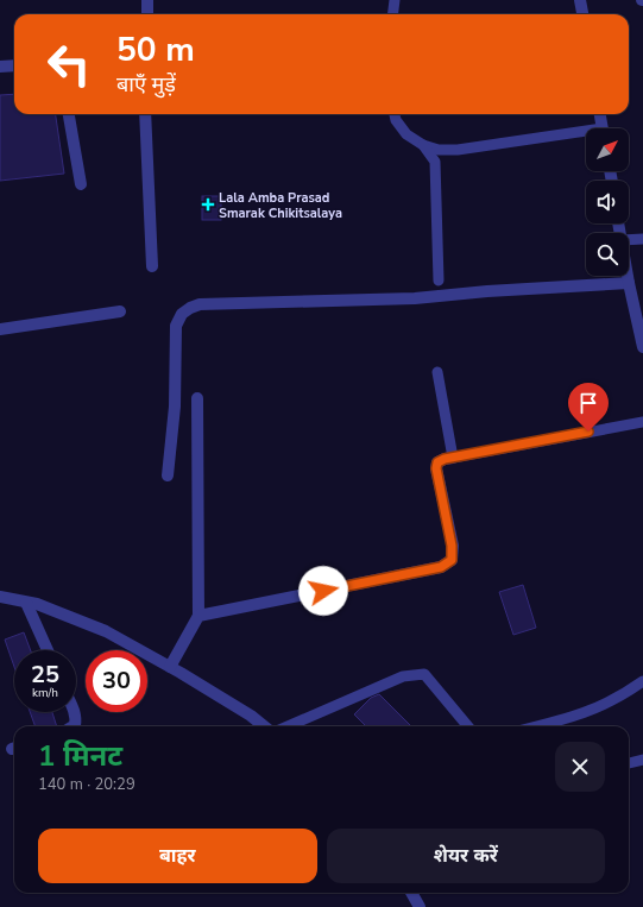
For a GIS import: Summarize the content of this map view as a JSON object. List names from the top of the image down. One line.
{"places":{"health":["Lala Amba Prasad Smarak Chikitsalaya"]},"north":"top right","page":{"turn":["50 m","बाएँ मुड़ें"],"speed":"25 km/h","limit":"30","heading":["1 मिनट","140 m · 20:29"],"buttons":["बाहर","शेयर करें"]}}
